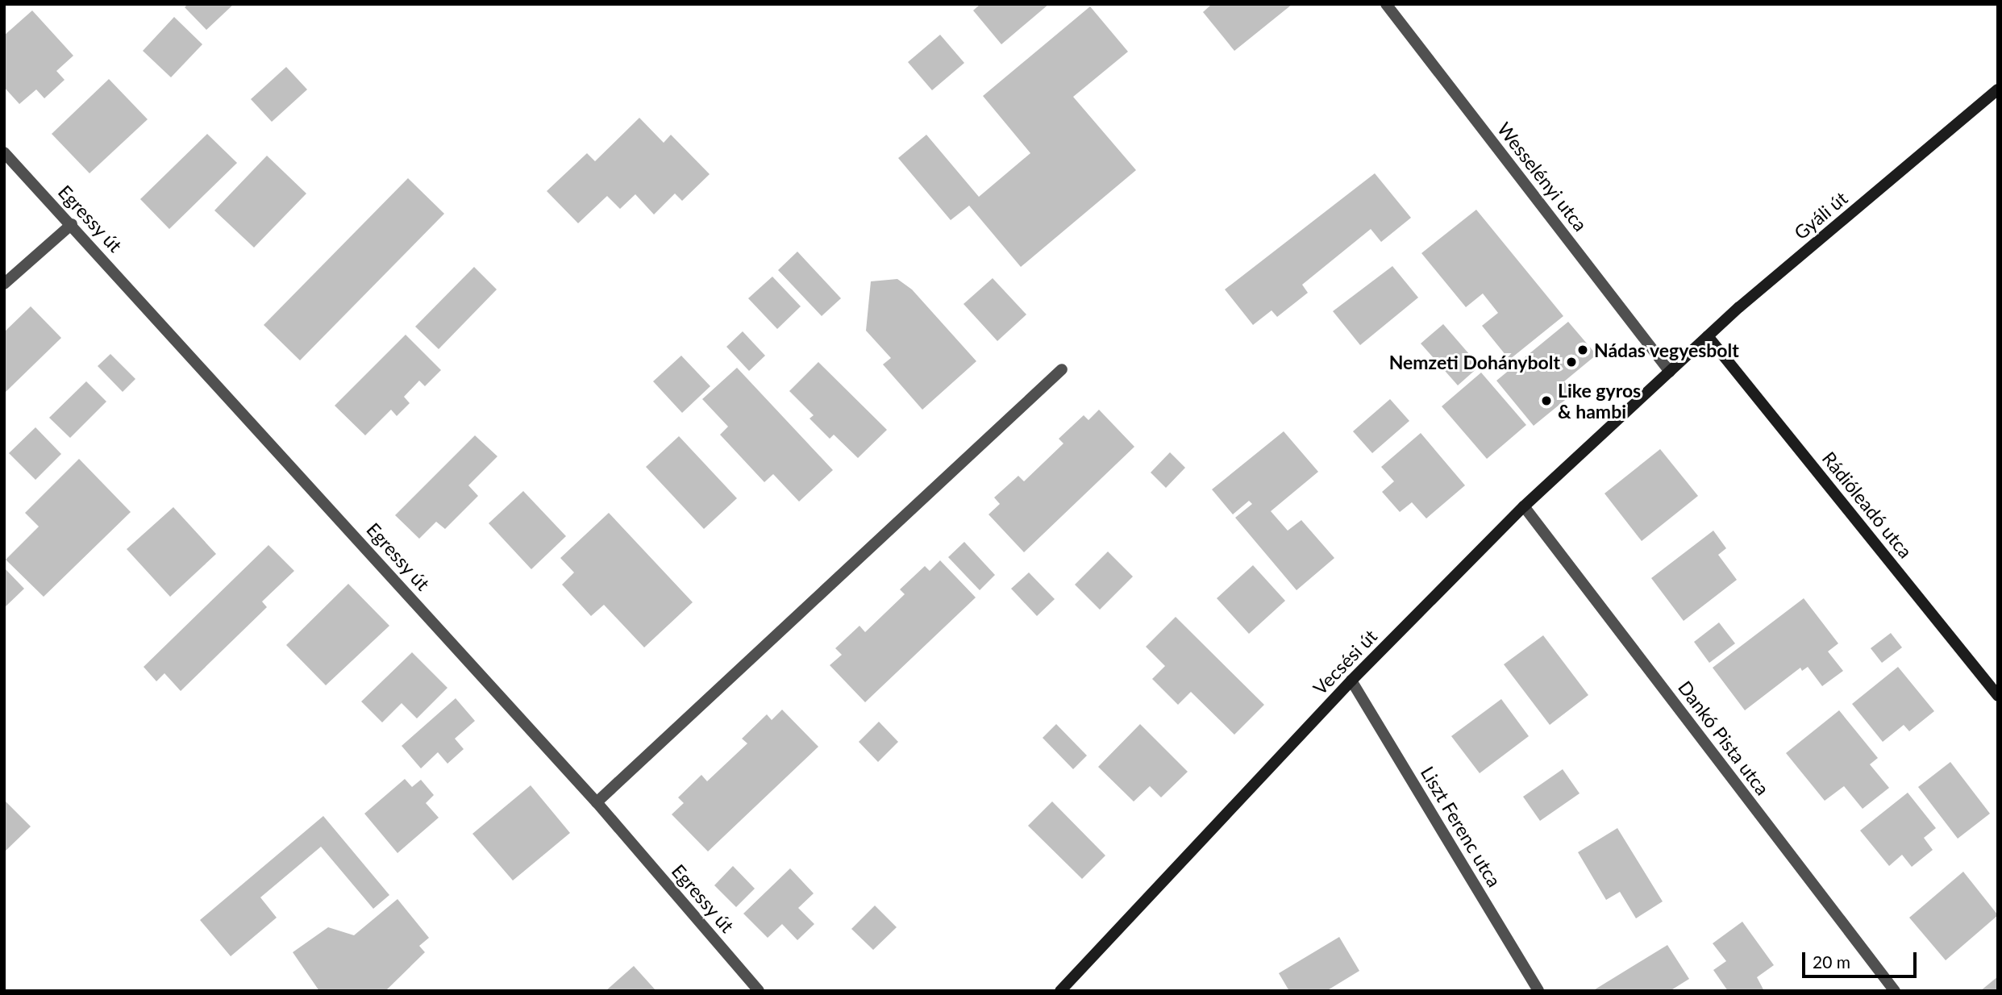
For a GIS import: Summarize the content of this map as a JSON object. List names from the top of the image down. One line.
{"streets":{"main road":["Gyáli út","Rádióleadó utca","Vecsési út"],"street":["Wesselényi utca","Egressy út","Dankó Pista utca","Liszt Ferenc utca"]},"crossings":[["Wesselényi utca","Gyáli út"],["Wesselényi utca","Vecsési út"],["Gyáli út","Rádióleadó utca"],["Gyáli út","Vecsési út"],["Vecsési út","Dankó Pista utca"],["Vecsési út","Liszt Ferenc utca"]],"places":["Nádas vegyesbolt","Nemzeti Dohánybolt","Like gyros & hambi"],"scale_bar":"20 m"}
